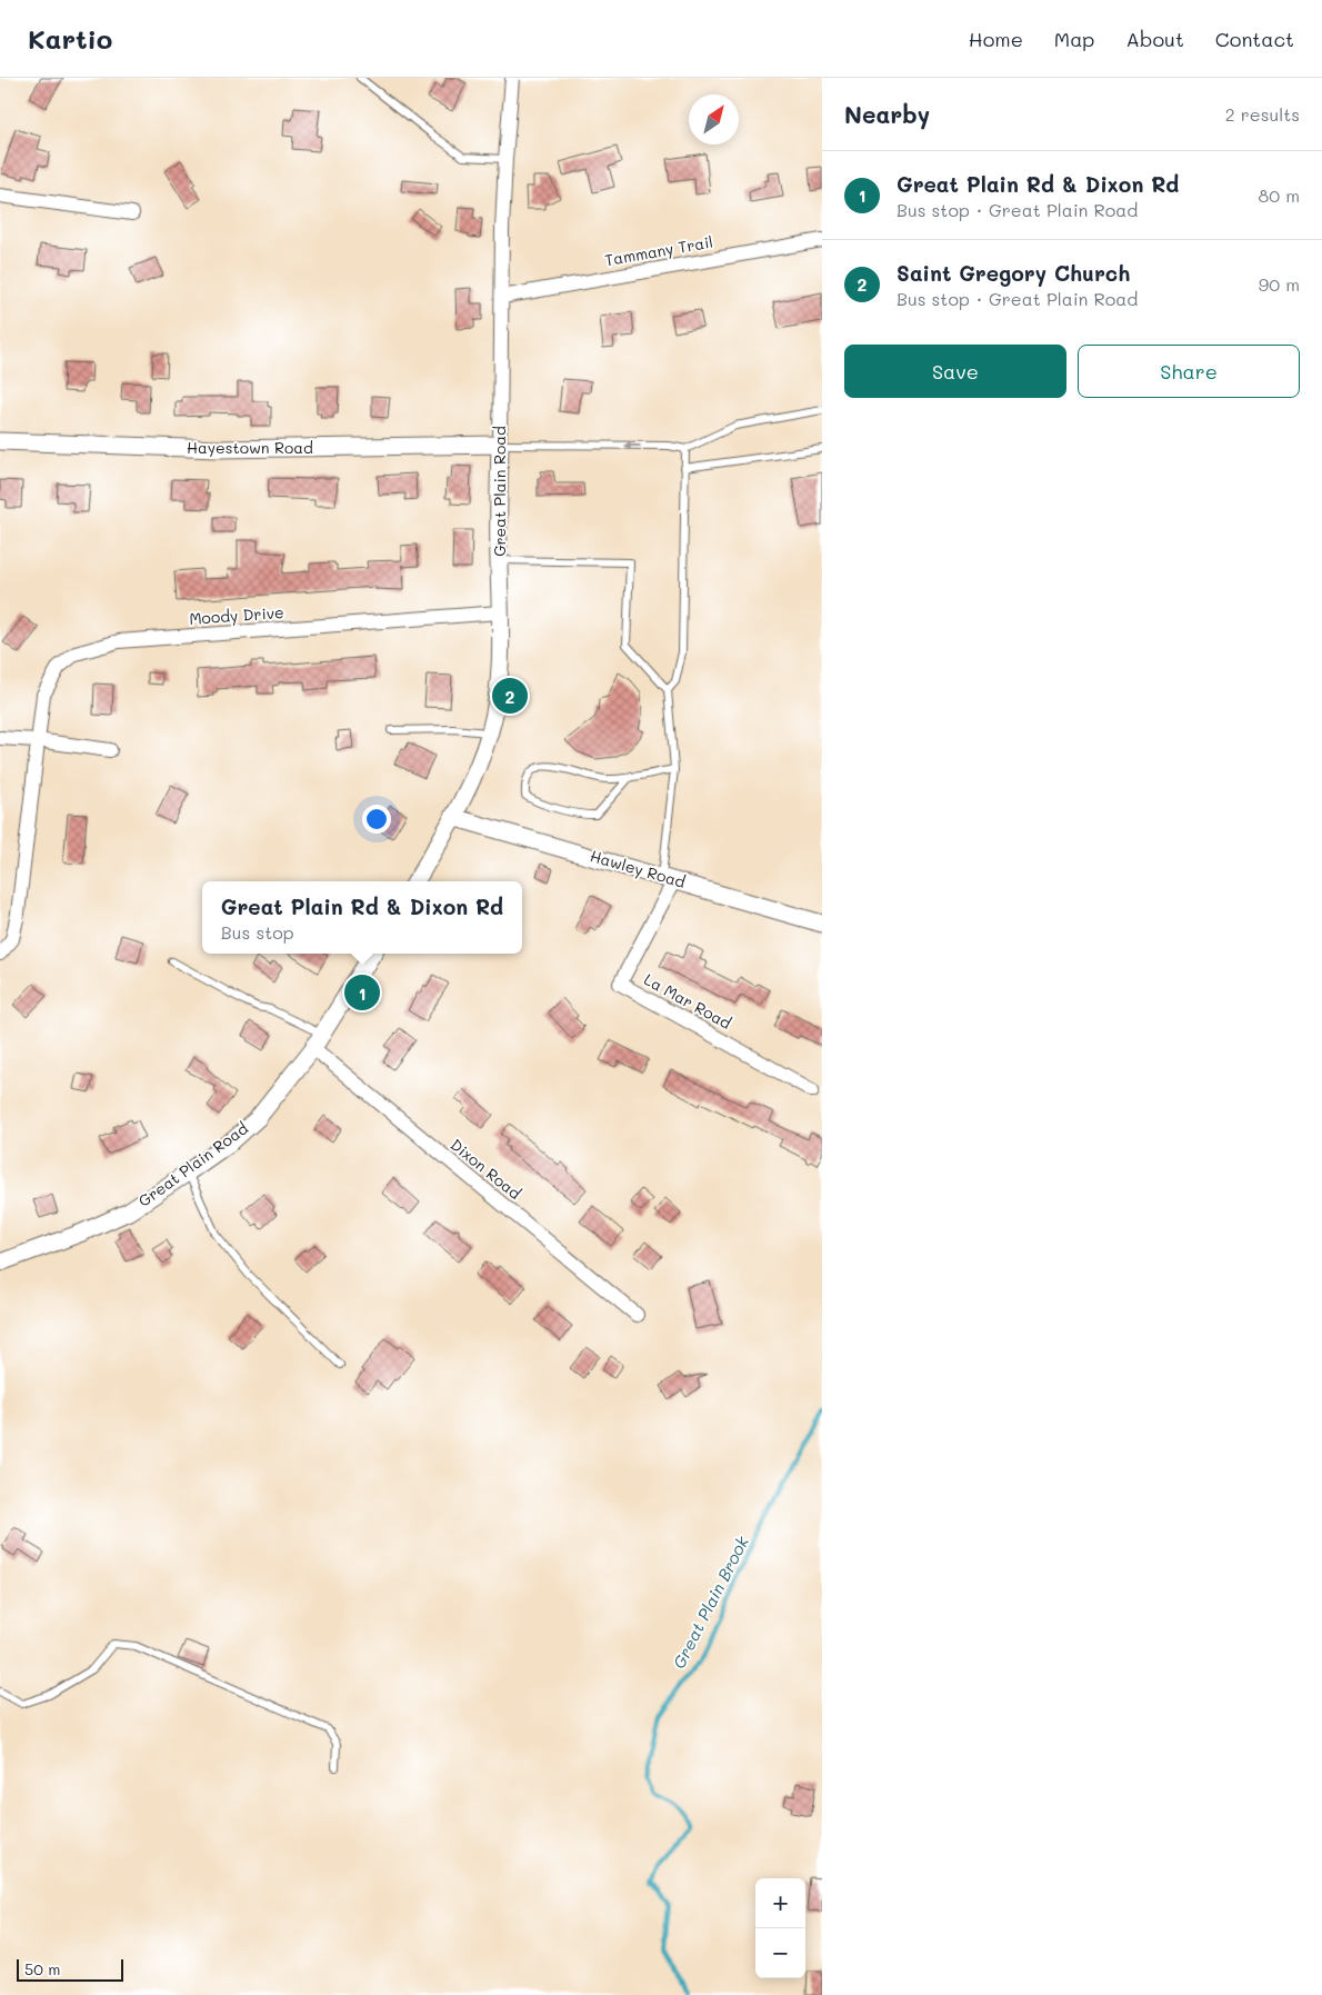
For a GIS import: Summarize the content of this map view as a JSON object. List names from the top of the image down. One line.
{"streets":{"street":["Tammany Trail","Hayestown Road","Great Plain Road","Moody Drive","Hawley Road","La Mar Road","Dixon Road"]},"crossings":[["Tammany Trail","Great Plain Road"],["Hayestown Road","Great Plain Road"],["Great Plain Road","Moody Drive"],["Great Plain Road","Hawley Road"],["Great Plain Road","Dixon Road"],["Hawley Road","La Mar Road"]],"water":["Great Plain Brook"],"scale_bar":"50 m","north":"top right","page":{"header":"Kartio","nav":["Home","Map","About","Contact"],"heading":["Nearby","2 results"],"list":[{"mark":"1","name":"Great Plain Rd & Dixon Rd","note":"Bus stop · Great Plain Road","value":"80 m"},{"mark":"2","name":"Saint Gregory Church","note":"Bus stop · Great Plain Road","value":"90 m"}],"buttons":["Save","Share"],"pins":["2","1"],"popup":["Great Plain Rd & Dixon Rd","Bus stop"],"map_buttons":["+","−"],"scale":"50 m"}}
